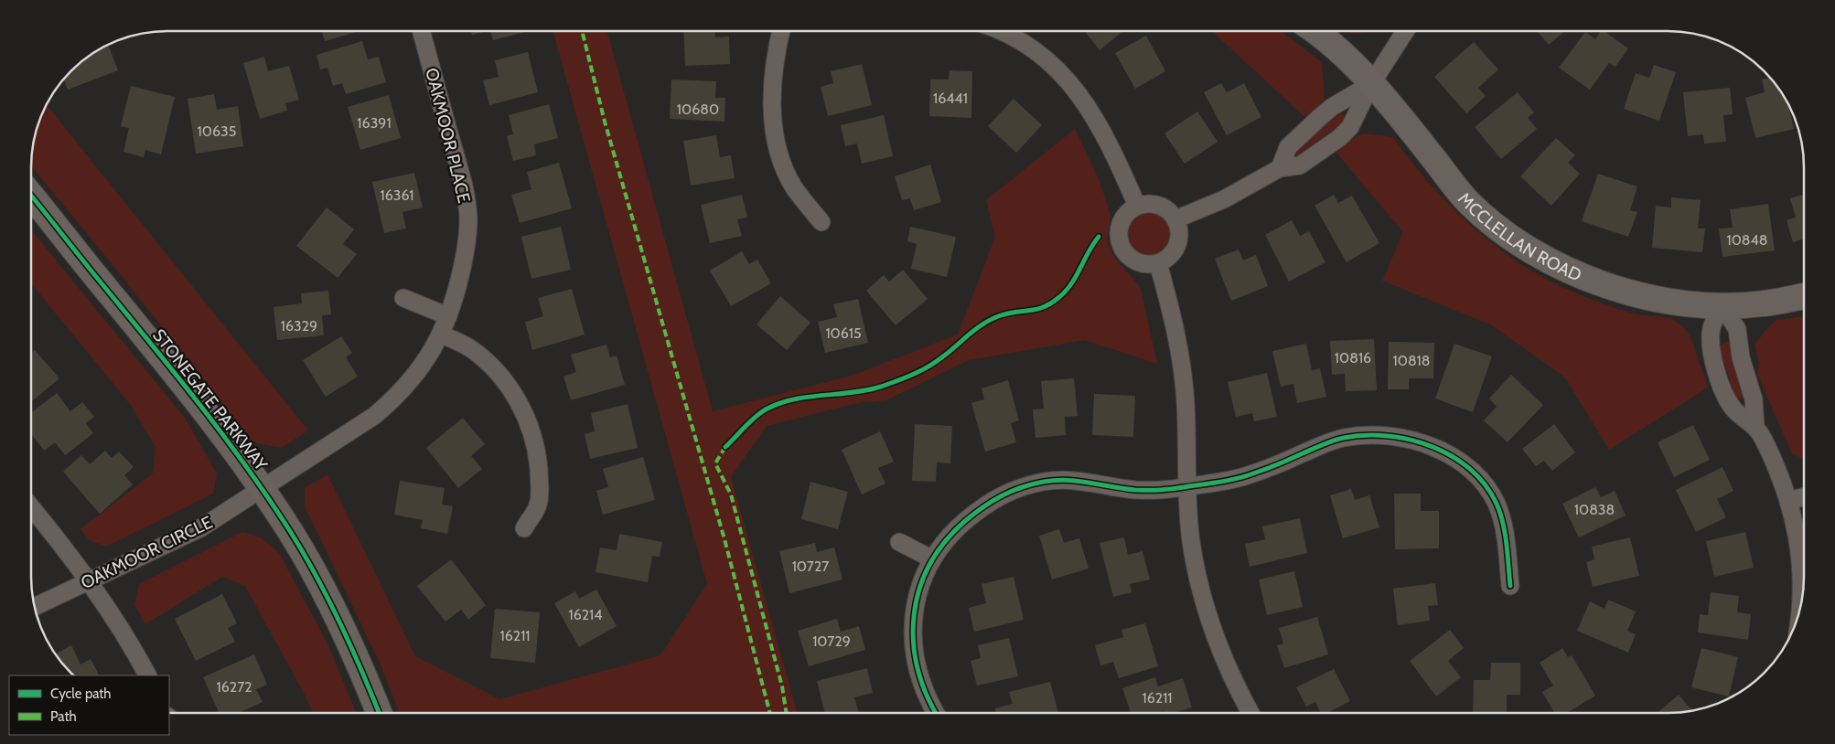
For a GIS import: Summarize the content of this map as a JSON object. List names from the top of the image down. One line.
{"streets":{"street":["OAKMOOR PLACE","MCCLELLAN ROAD","STONEGATE PARKWAY","OAKMOOR CIRCLE"]},"crossings":[["OAKMOOR PLACE","STONEGATE PARKWAY"],["OAKMOOR PLACE","OAKMOOR CIRCLE"],["STONEGATE PARKWAY","OAKMOOR CIRCLE"]],"house_numbers":["16441","10680","16391","10635","16361","10848","16329","10615","10816","10818","10838","10727","16214","16211","10729","16272","16211"],"legend":["Cycle path","Path"]}
